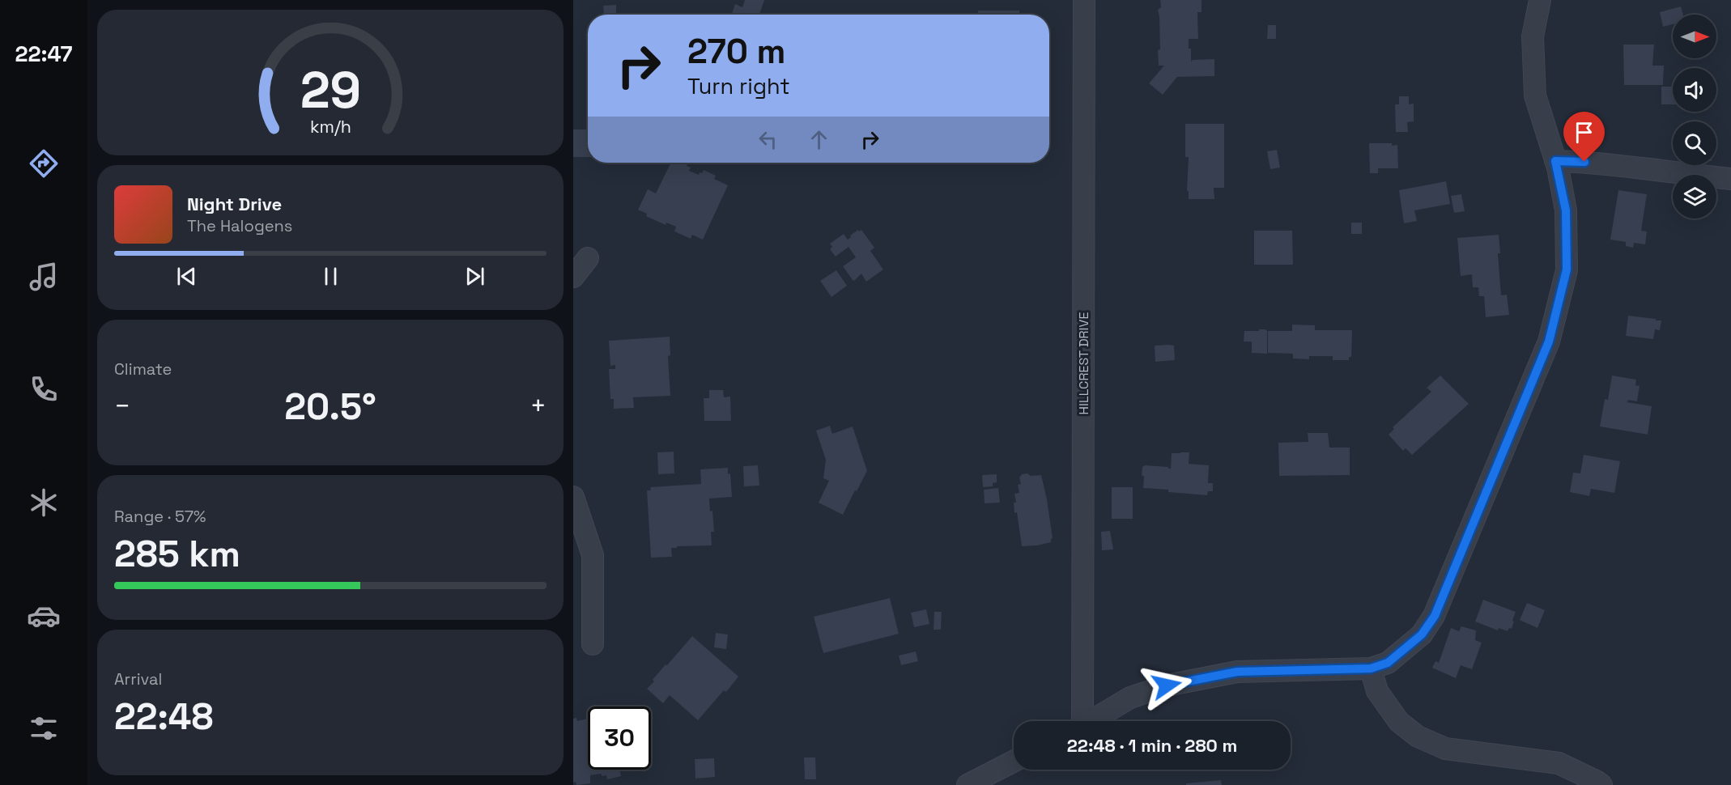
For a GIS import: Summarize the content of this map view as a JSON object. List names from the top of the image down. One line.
{"streets":{"street":["HILLCREST DRIVE"]},"north":"right","page":{"tabs":"22:47","turn":["270 m","Turn right"],"song":["Night Drive","The Halogens"],"tile":["Climate",["Range · 57%","285 km"],["Arrival","22:48"]],"heat":["−","20.5°","+"],"limit":"30","trip":"22:48 · 1 min · 280 m","gauge":["29","km/h"]}}
